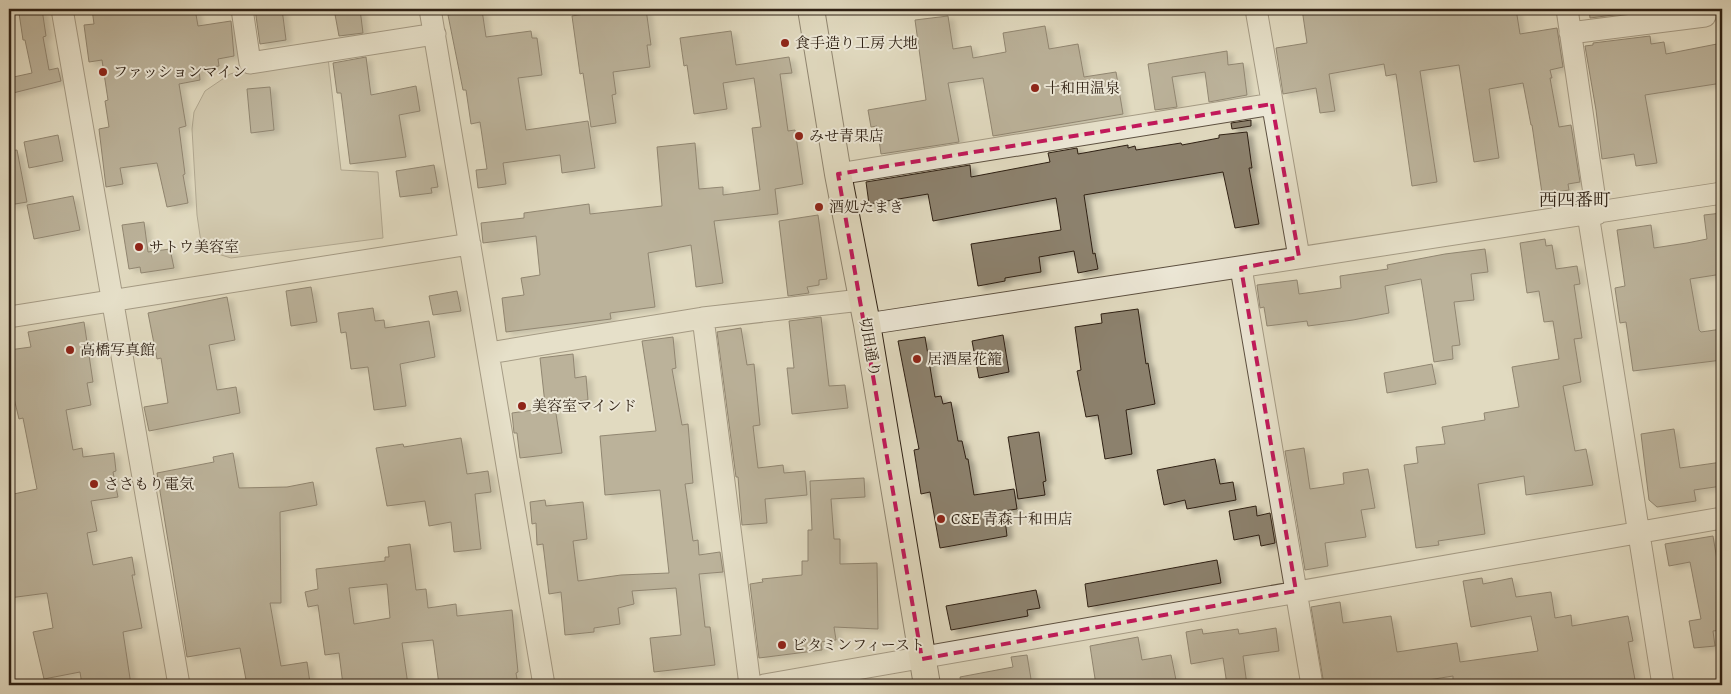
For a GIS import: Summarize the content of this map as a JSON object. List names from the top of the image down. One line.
{"streets":{"main road":["切田通り"]},"districts":["西四番町"],"places":["食手造り工房 大地","ファッションマイン","十和田温泉","みせ青果店","酒処たまき","サトウ美容室","高橋写真館","居酒屋花籠","美容室マインド","ささもり電気","C&E 青森十和田店","ビタミンフィースト"]}
